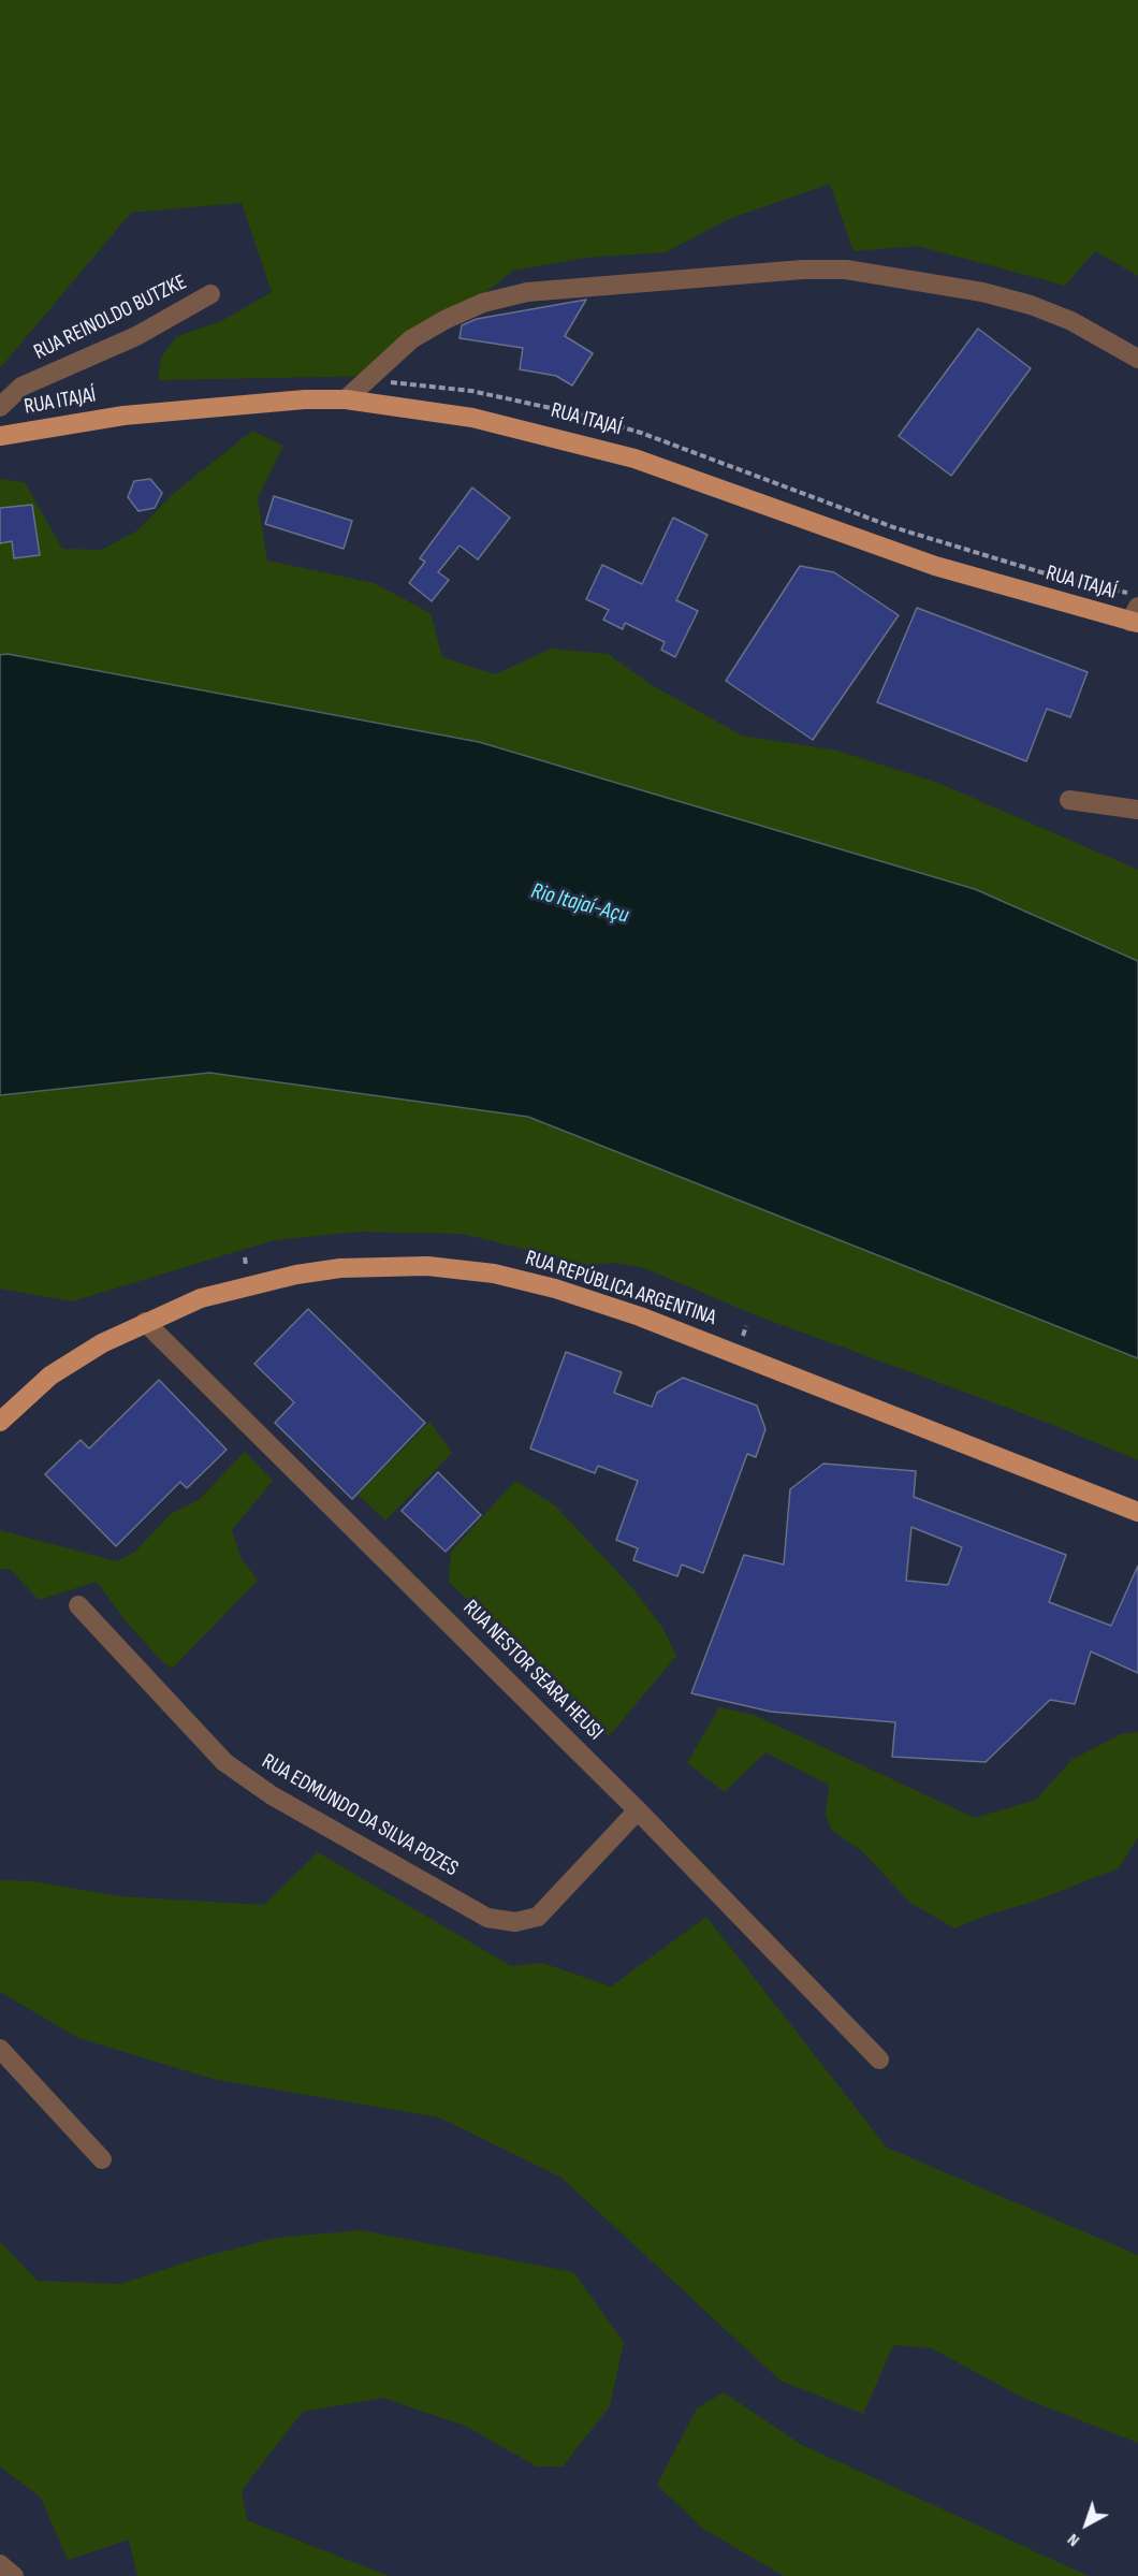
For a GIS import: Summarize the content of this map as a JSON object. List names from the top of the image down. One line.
{"streets":{"main road":["RUA ITAJAÍ","RUA REPÚBLICA ARGENTINA"],"street":["RUA REINOLDO BUTZKE","RUA NESTOR SEARA HEUSI","RUA EDMUNDO DA SILVA POZES"]},"crossings":[["RUA REPÚBLICA ARGENTINA","RUA NESTOR SEARA HEUSI"],["RUA NESTOR SEARA HEUSI","RUA EDMUNDO DA SILVA POZES"]],"water":["Rio Itajaí-Açu"],"north":"bottom left"}
